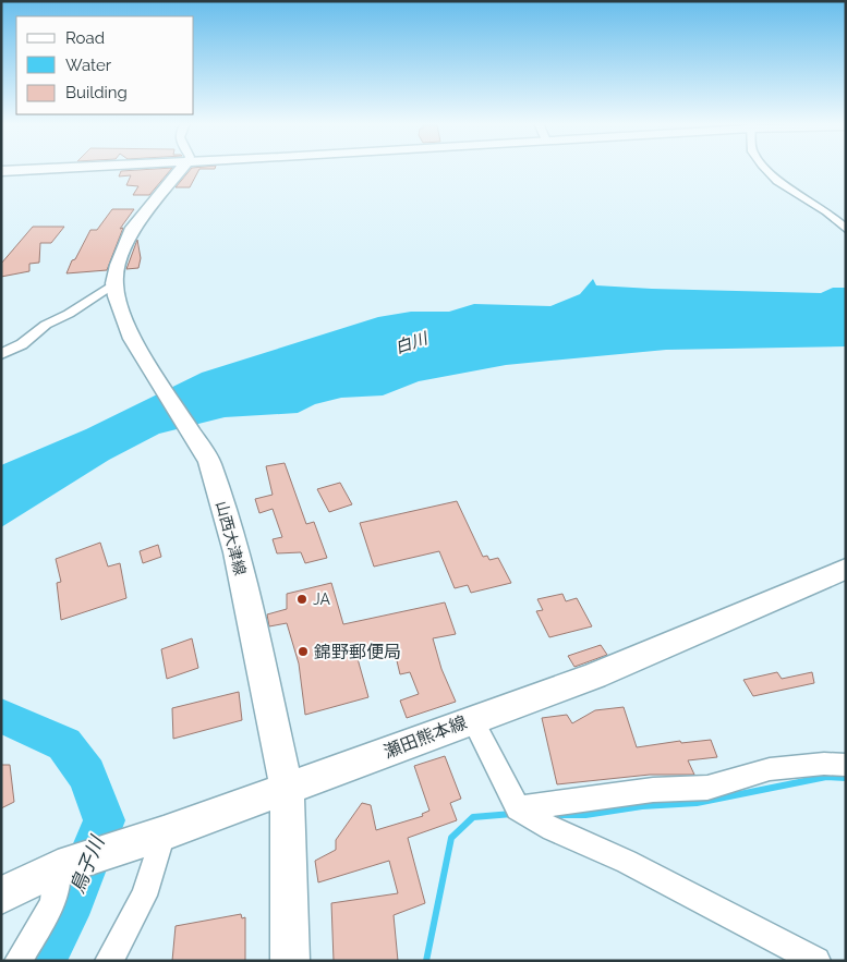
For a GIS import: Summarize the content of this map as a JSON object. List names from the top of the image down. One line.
{"streets":{"main road":["山西大津線","瀬田熊本線"]},"crossings":[["山西大津線","瀬田熊本線"]],"water":["白川","鳥子川"],"places":["JA","錦野郵便局"],"legend":["Road","Water","Building"]}
